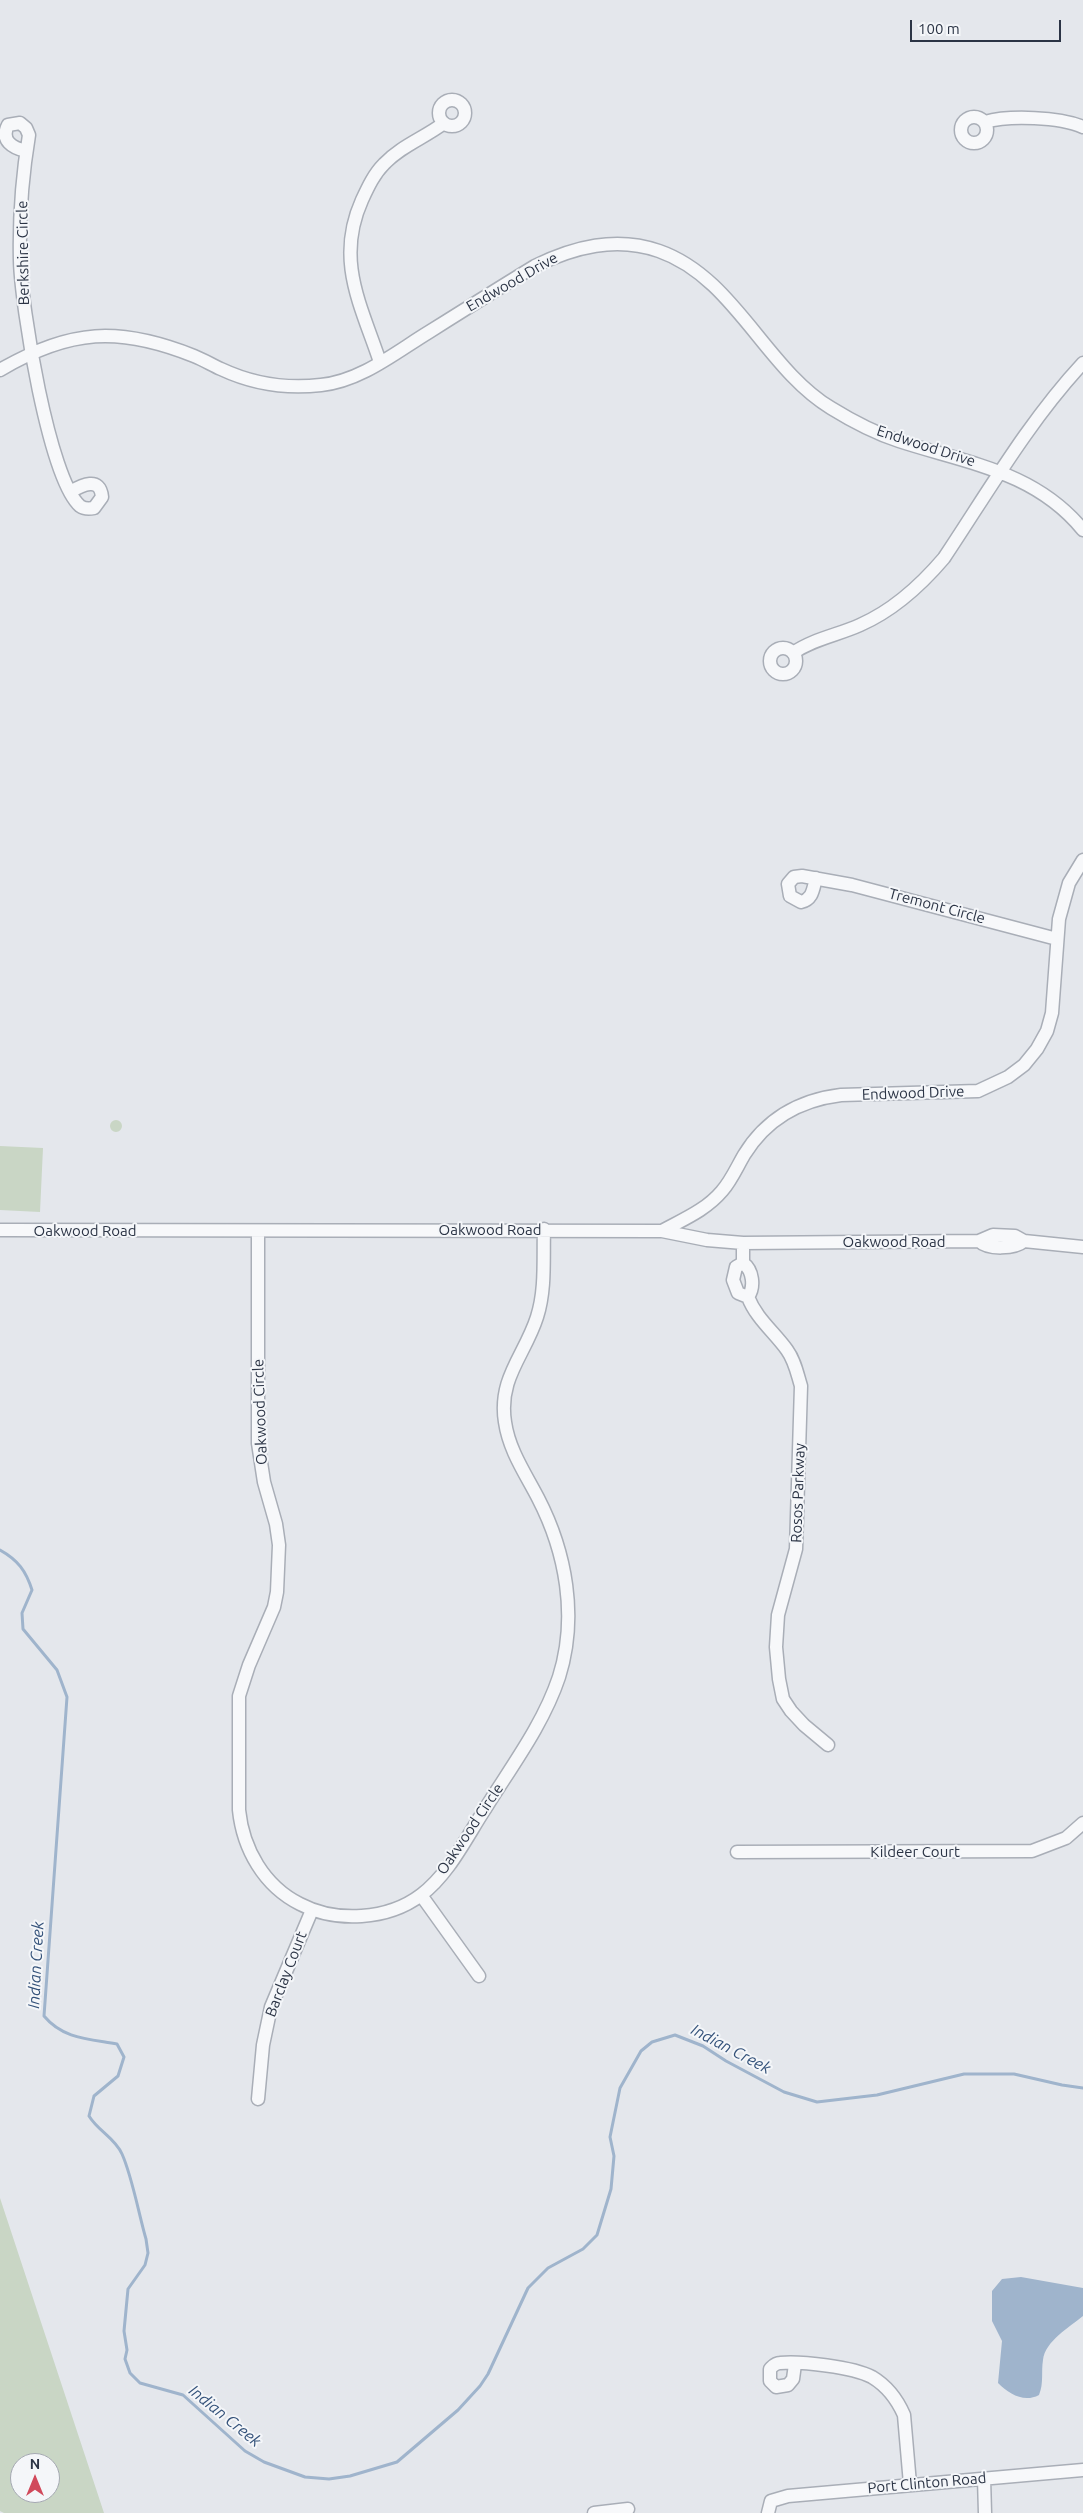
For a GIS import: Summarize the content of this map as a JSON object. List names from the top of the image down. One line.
{"streets":{"street":["Berkshire Circle","Endwood Drive","Tremont Circle","Oakwood Road","Oakwood Circle","Rosos Parkway","Kildeer Court","Barclay Court","Port Clinton Road"]},"crossings":[["Berkshire Circle","Endwood Drive"],["Endwood Drive","Tremont Circle"],["Endwood Drive","Oakwood Road"],["Oakwood Road","Oakwood Circle"],["Oakwood Road","Rosos Parkway"],["Oakwood Circle","Barclay Court"]],"water":["Indian Creek"],"scale_bar":"100 m","north":"top"}
